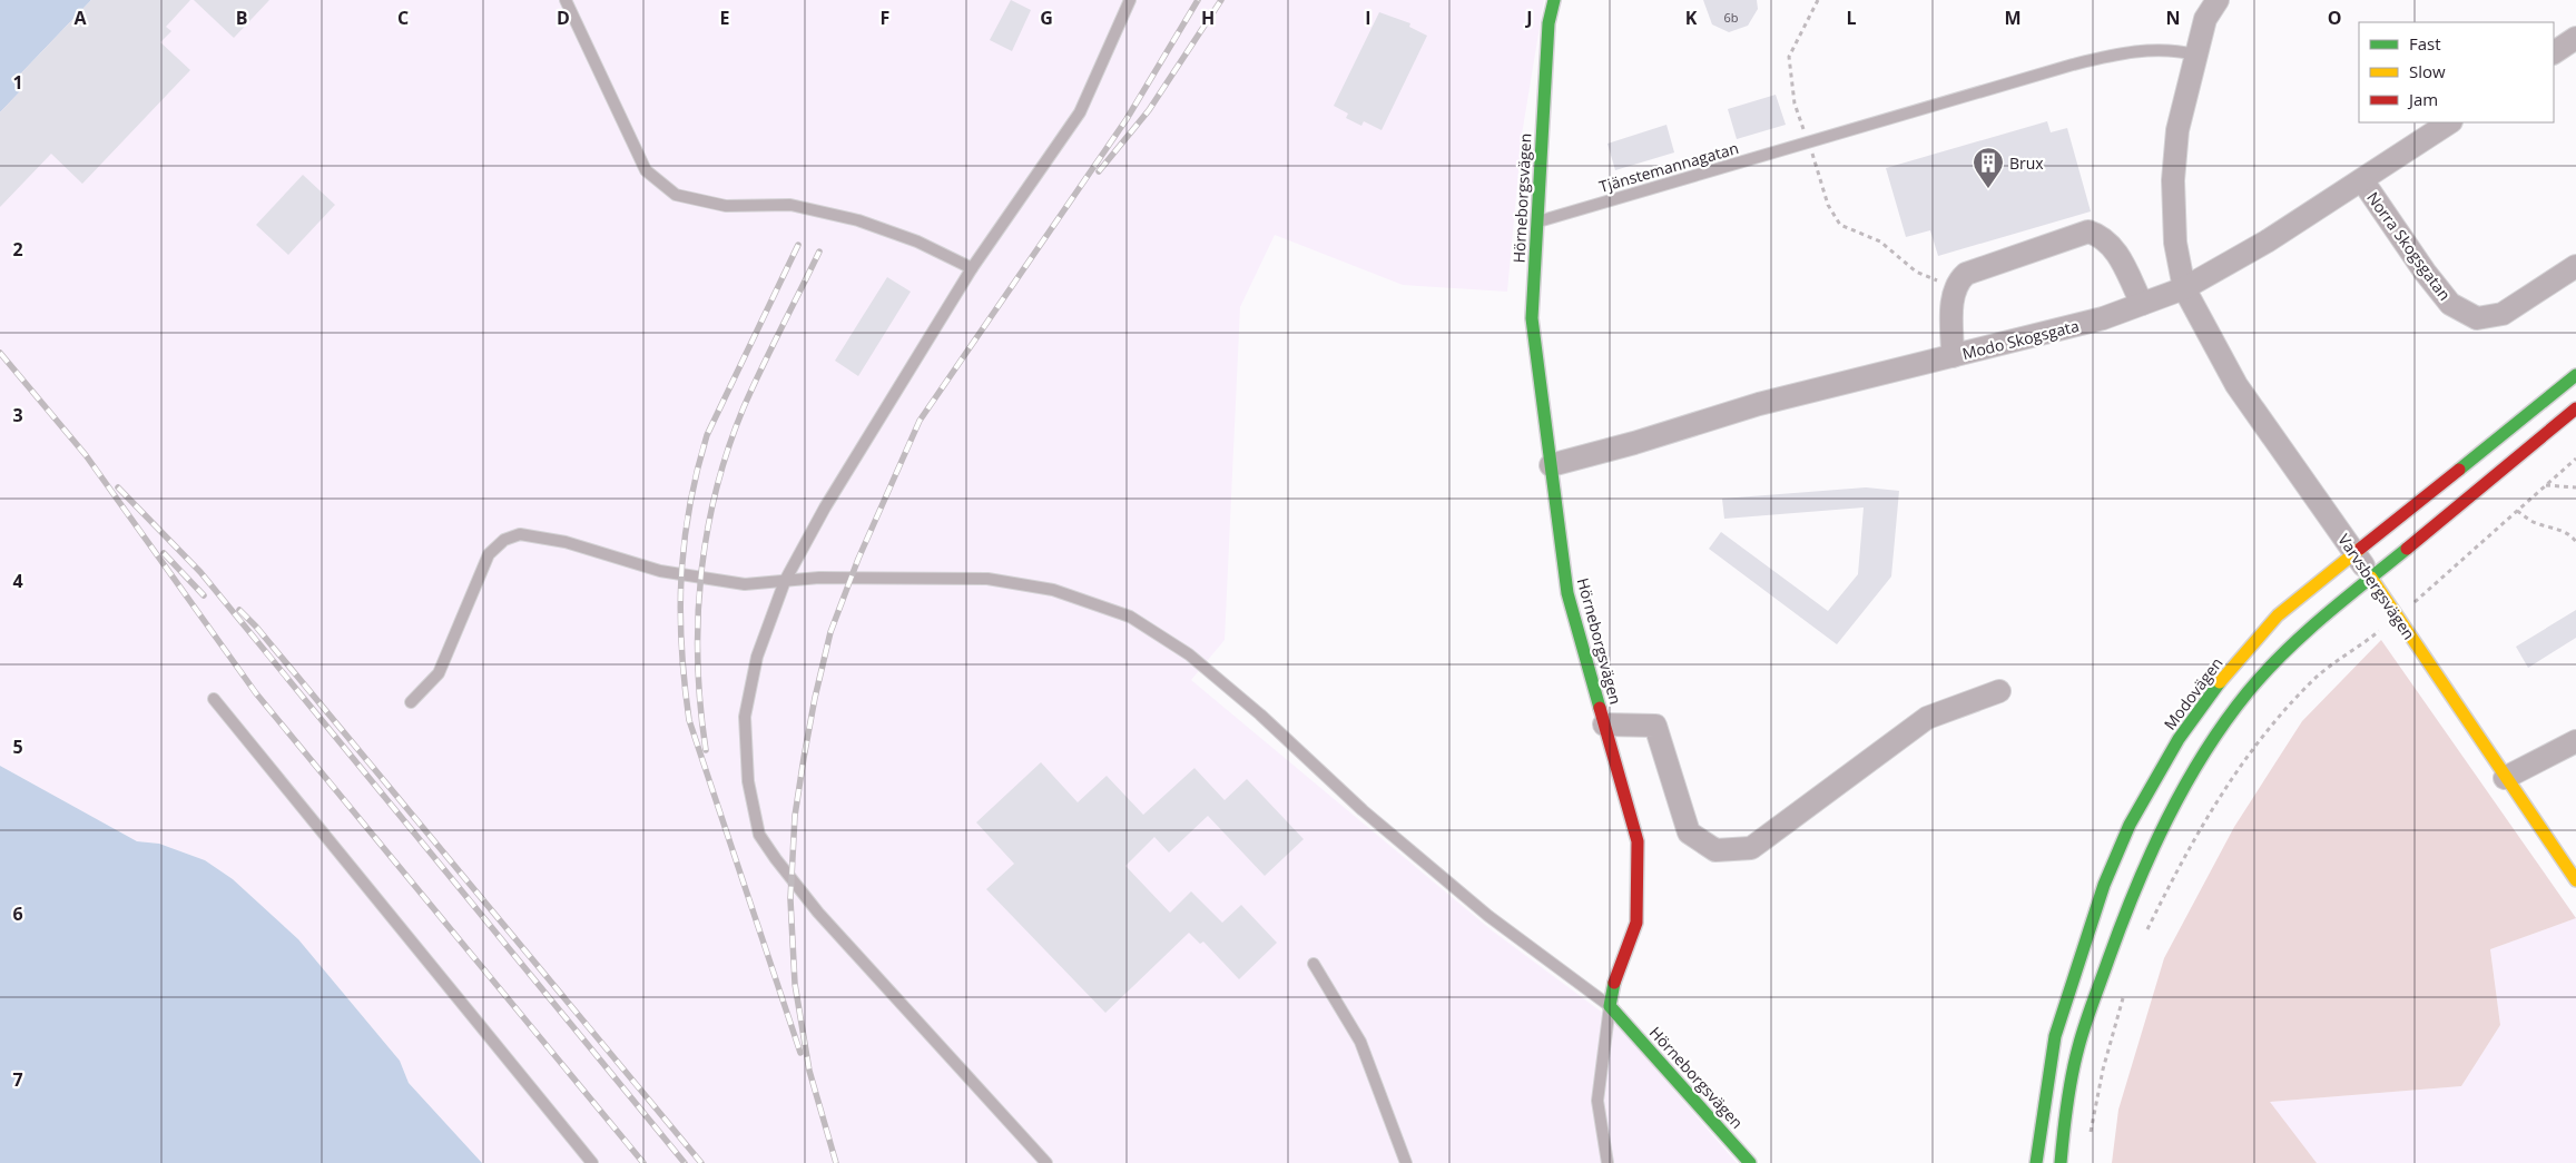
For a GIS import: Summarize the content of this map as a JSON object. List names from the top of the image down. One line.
{"streets":{"main road":["Hörneborgsvägen","Varvsbergsvägen","Modovägen"],"street":["Norra Skogsgatan","Modo Skogsgata"],"lane":["Tjänstemannagatan"]},"crossings":[["Tjänstemannagatan","Hörneborgsvägen"],["Tjänstemannagatan","Varvsbergsvägen"],["Hörneborgsvägen","Modo Skogsgata"],["Norra Skogsgatan","Modo Skogsgata"],["Modo Skogsgata","Varvsbergsvägen"],["Varvsbergsvägen","Modovägen"]],"places":{"building":["Brux"]},"house_numbers":["6b"],"legend":["Fast","Slow","Jam"],"grid":{"columns":["A","B","C","D","E","F","G","H","I","J","K","L","M","N","O"],"rows":["1","2","3","4","5","6","7"]}}
